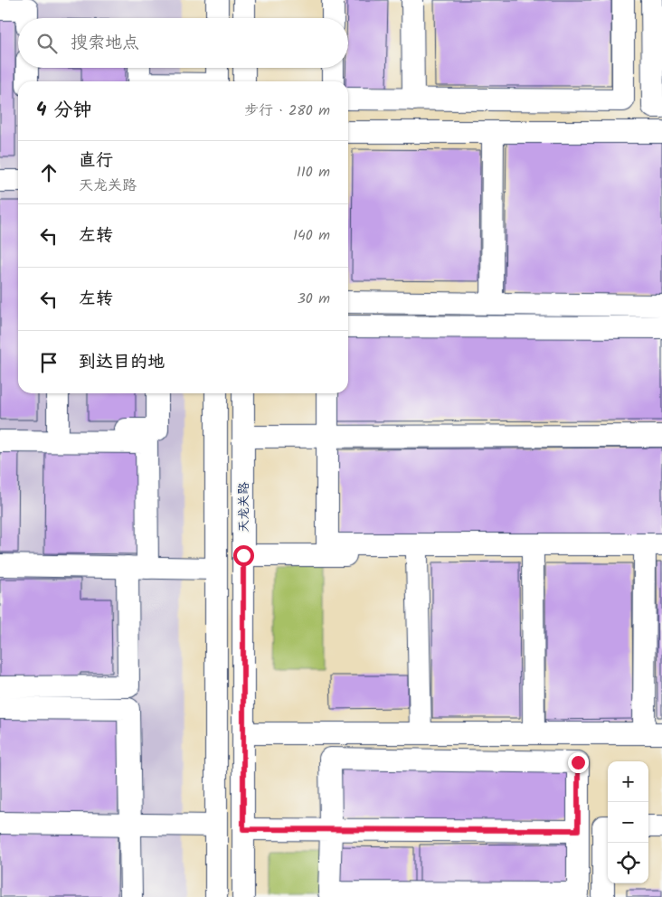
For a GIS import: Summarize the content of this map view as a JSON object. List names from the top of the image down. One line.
{"streets":{"street":["天龙关路"]},"page":{"search":"搜索地点","heading":["4 分钟","步行 · 280 m"],"list":[["直行","天龙关路","110 m"],["左转","140 m"],["左转","30 m"],"到达目的地"],"map_buttons":["+","−"]}}
